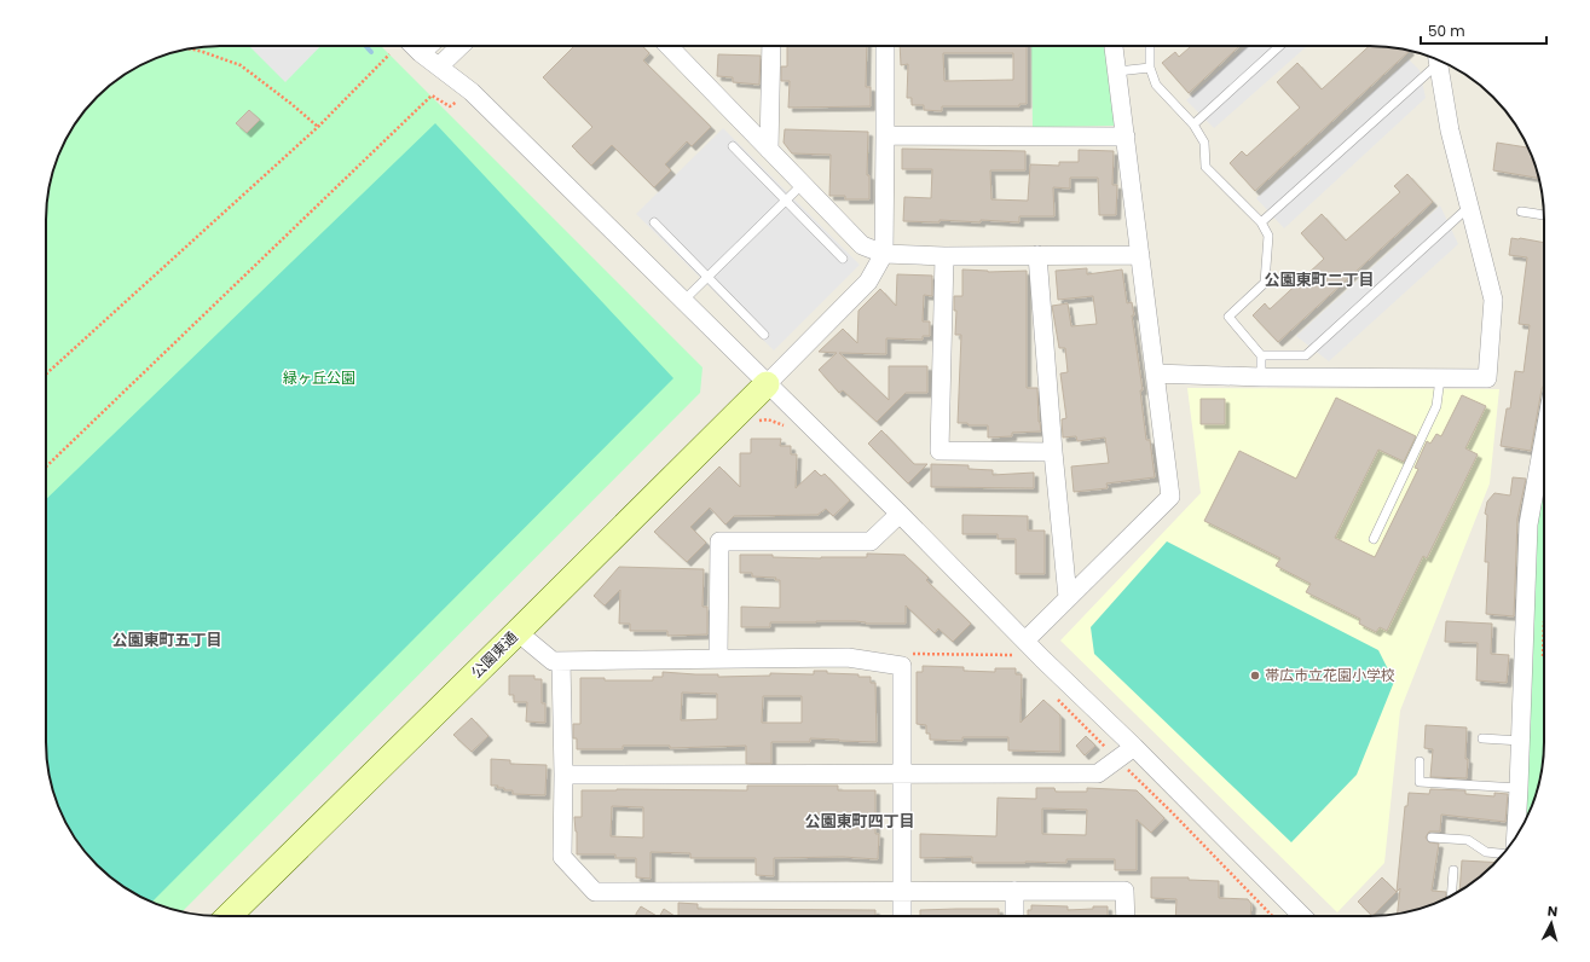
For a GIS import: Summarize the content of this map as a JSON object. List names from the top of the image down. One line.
{"streets":{"street":["公園東通"]},"districts":["公園東町二丁目","公園東町五丁目","公園東町四丁目"],"parks":["緑ヶ丘公園"],"places":["帯広市立花園小学校"],"scale_bar":"50 m","north":"top"}
